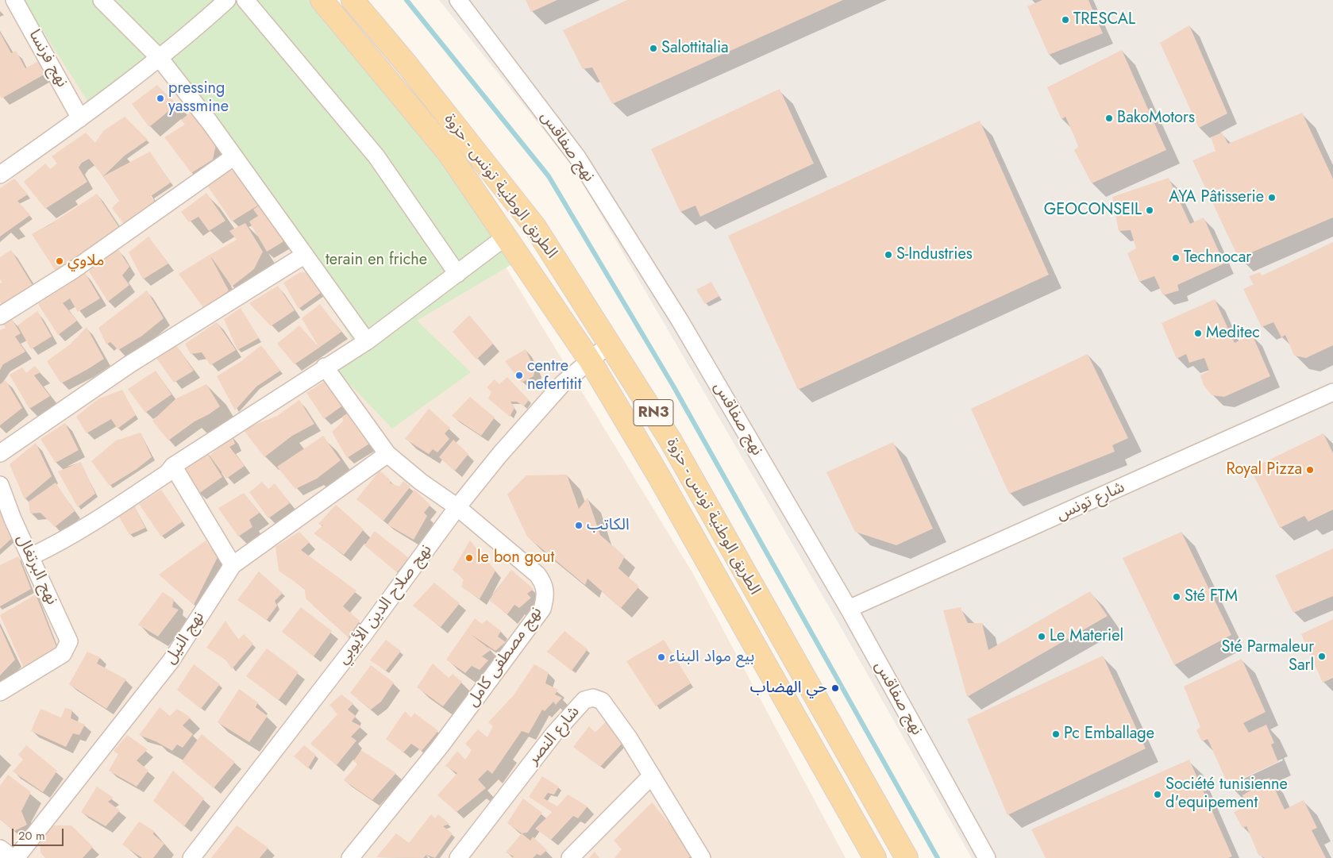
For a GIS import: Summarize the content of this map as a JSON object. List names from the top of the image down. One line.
{"streets":{"main road":["الطريق الوطنية تونس - حزوة","RN3"],"street":["نهج فرنسا","نهج صفاقس","شارع تونس","نهج البرتغال","نهج صلاح الدين الأيوبي","نهج النيل","نهج مصطفى كامل","شارع النصر"]},"crossings":[["نهج صفاقس","شارع تونس"],["الطريق الوطنية تونس - حزوة","نهج صلاح الدين الأيوبي"],["نهج صلاح الدين الأيوبي","نهج مصطفى كامل"],["نهج النيل","نهج مصطفى كامل"]],"parks":["terain en friche"],"places":["TRESCAL","Salottitalia","pressing yassmine","BakoMotors","AYA Pâtisserie","GEOCONSEIL","S-Industries","Technocar","ملاوي","Meditec","centre nefertitit","Royal Pizza","الكاتب","le bon gout","Sté FTM","Le Materiel","Sté Parmaleur Sarl","بيع مواد البناء","حي الهضاب","Pc Emballage","Société tunisienne d'equipement"],"scale_bar":"20 m"}
